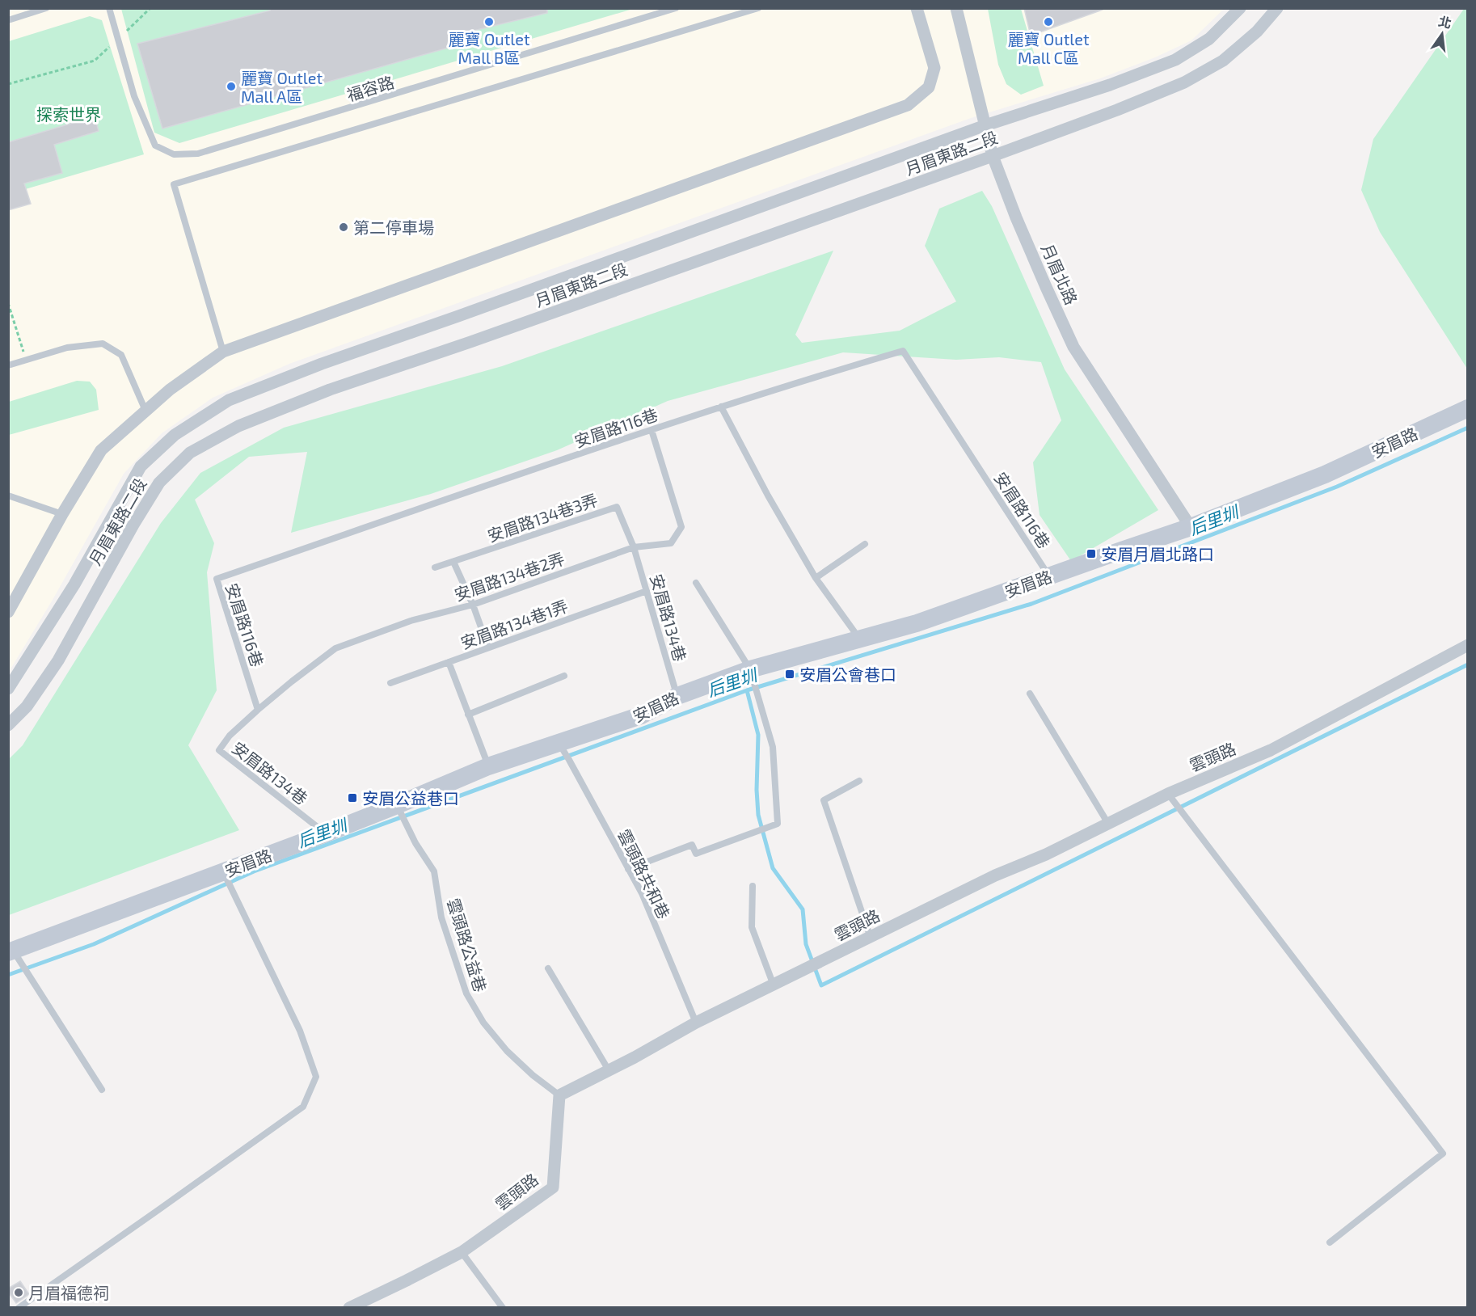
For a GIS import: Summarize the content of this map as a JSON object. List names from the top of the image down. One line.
{"streets":{"street":["月眉東路二段","月眉北路","安眉路","雲頭路"],"lane":["福容路","安眉路116巷","安眉路134巷3弄","安眉路134巷2弄","安眉路134巷","安眉路134巷1弄","雲頭路共和巷","雲頭路公益巷"]},"crossings":[["月眉東路二段","月眉北路"],["月眉北路","安眉路"],["安眉路116巷","安眉路"],["安眉路116巷","安眉路134巷2弄"],["安眉路116巷","安眉路134巷"],["安眉路","安眉路134巷"],["安眉路","雲頭路共和巷"],["安眉路","雲頭路公益巷"],["安眉路134巷3弄","安眉路134巷2弄"],["安眉路134巷3弄","安眉路134巷"],["安眉路134巷2弄","安眉路134巷"],["安眉路134巷","安眉路134巷1弄"],["雲頭路","雲頭路共和巷"],["雲頭路","雲頭路公益巷"]],"water":["后里圳"],"parks":["探索世界"],"places":{"other":["麗寶 Outlet Mall B區","麗寶 Outlet Mall C區","麗寶 Outlet Mall A區","第二停車場","月眉福德祠"],"transit":["安眉月眉北路口","安眉公會巷口","安眉公益巷口"]},"north":"top"}
